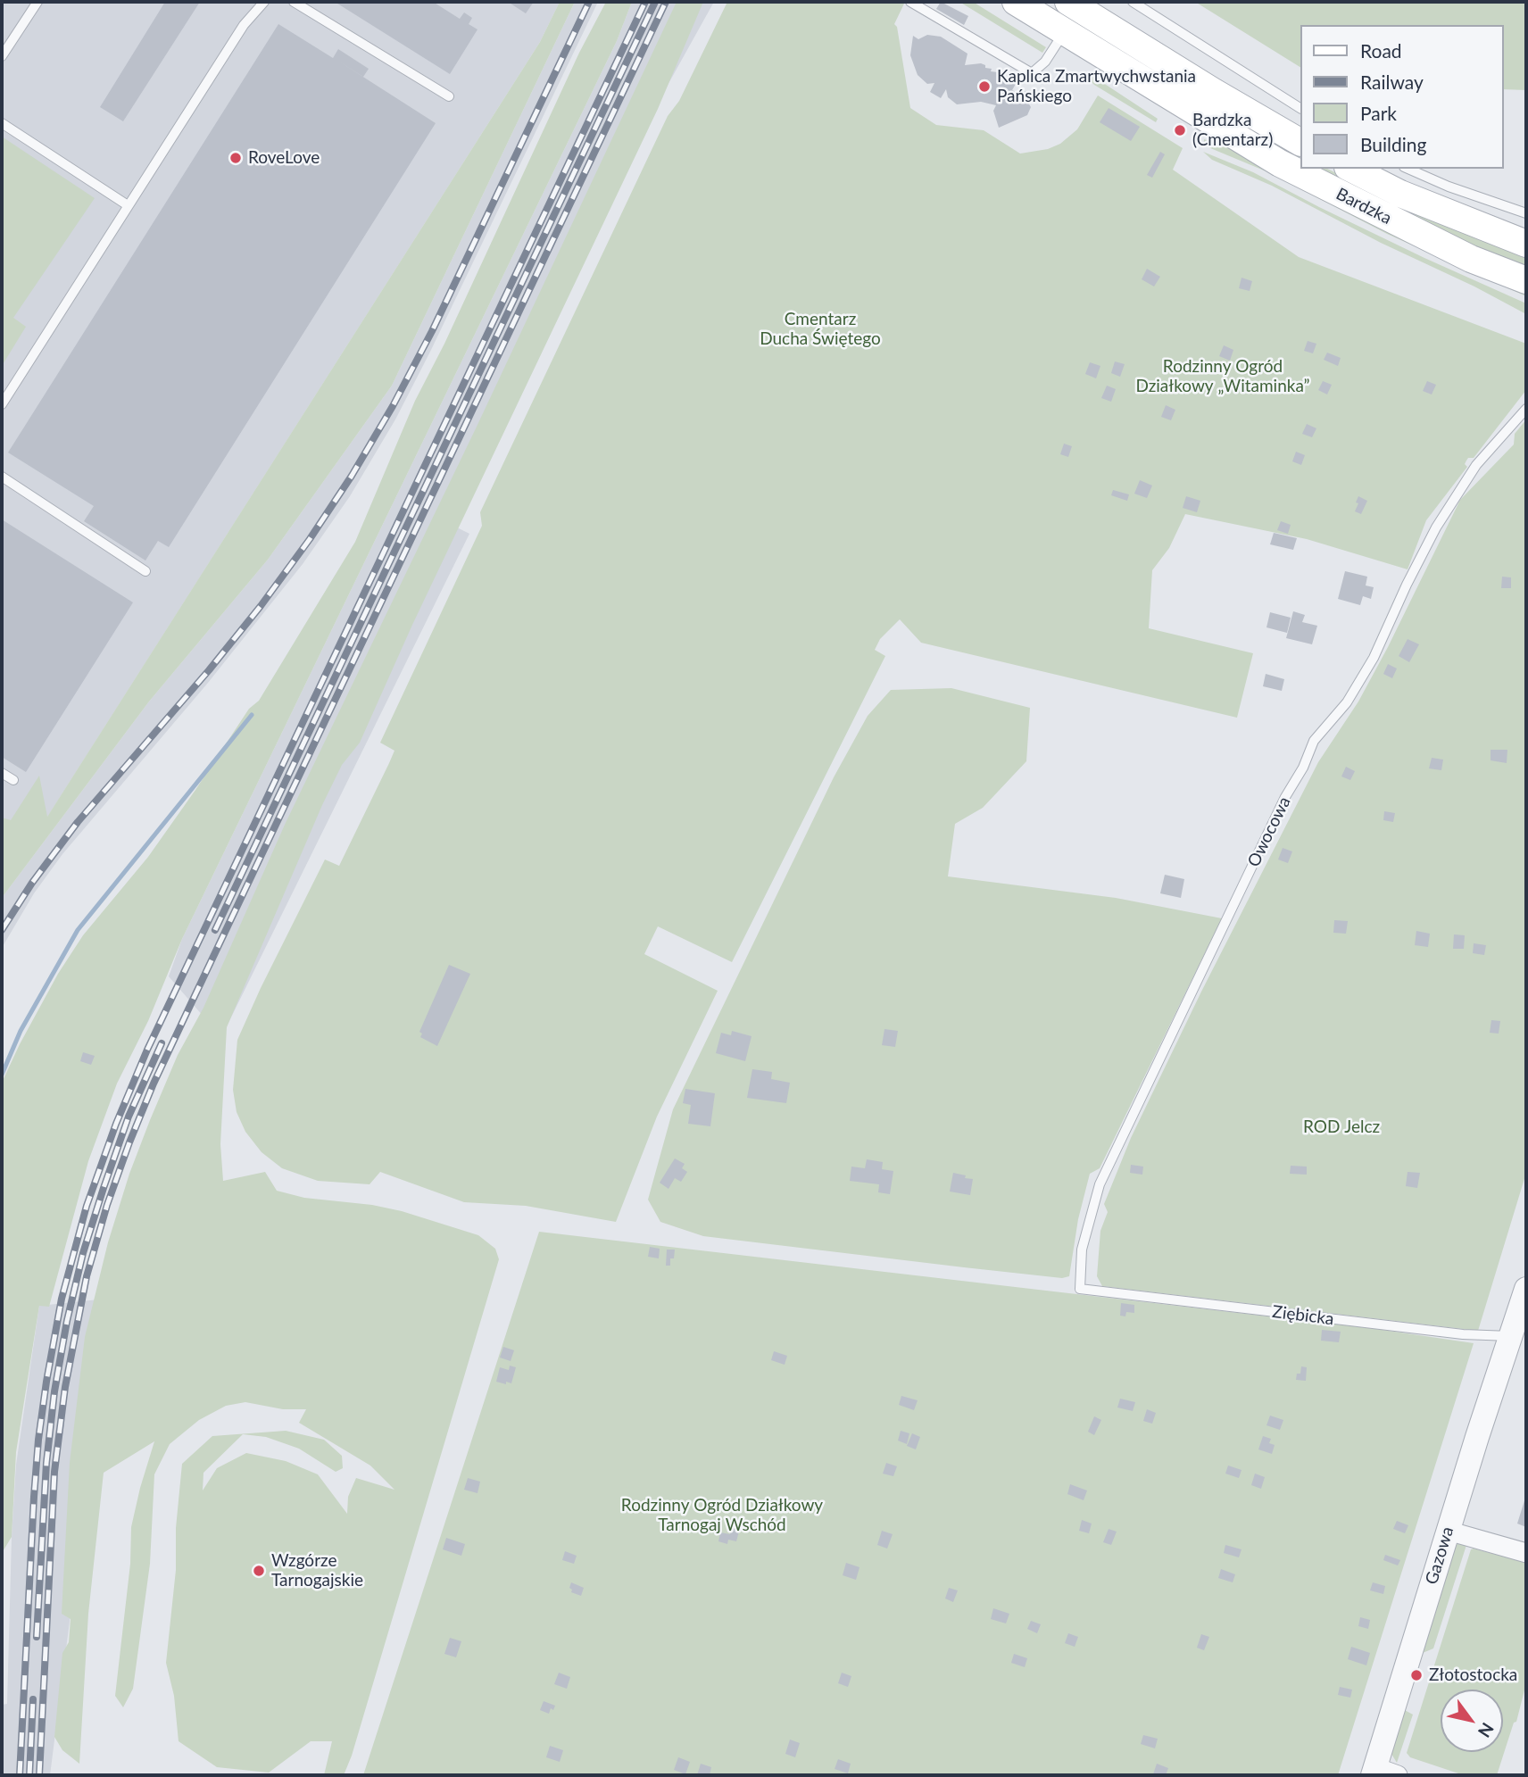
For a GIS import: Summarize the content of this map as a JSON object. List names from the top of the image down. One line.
{"streets":{"main road":["Bardzka"],"street":["Gazowa"],"lane":["Owocowa","Ziębicka"]},"crossings":[["Owocowa","Ziębicka"],["Ziębicka","Gazowa"]],"parks":["Cmentarz Ducha Świętego","Rodzinny Ogród Działkowy „Witaminka”","ROD Jelcz","Rodzinny Ogród Działkowy Tarnogaj Wschód"],"places":["Kaplica Zmartwychwstania Pańskiego","Bardzka (Cmentarz)","RoveLove","Wzgórze Tarnogajskie","Złotostocka"],"legend":["Road","Railway","Park","Building"],"north":"bottom right"}
